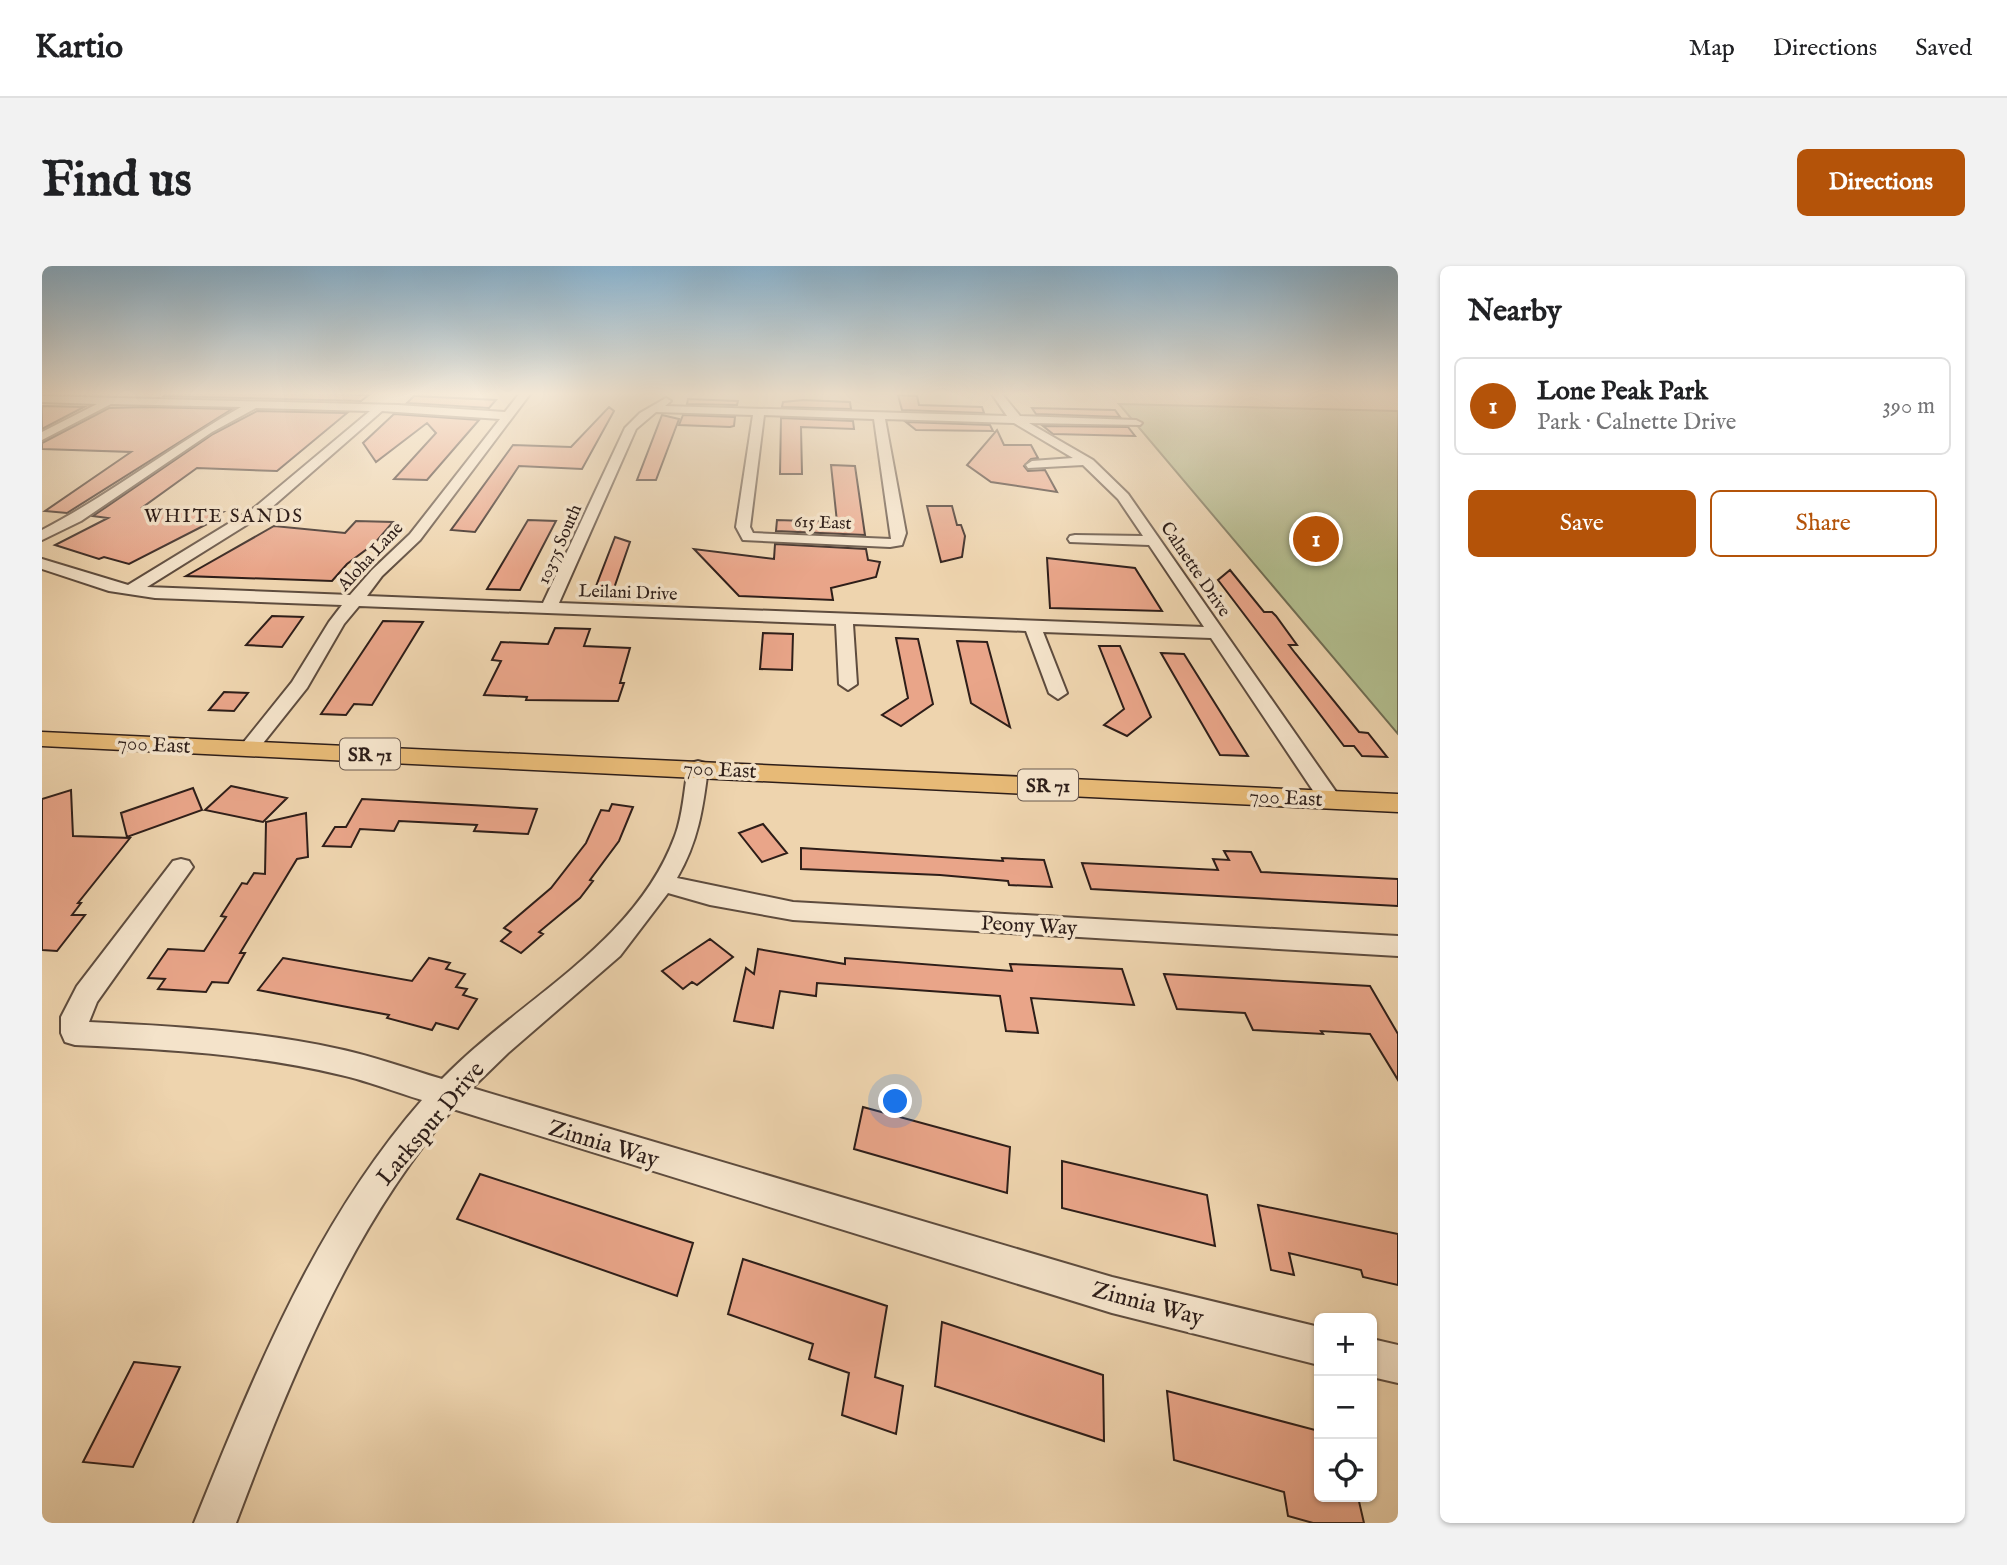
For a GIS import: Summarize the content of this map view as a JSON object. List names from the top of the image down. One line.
{"streets":{"main road":["700 East","SR 71"],"street":["615 East","10375 South","Aloha Lane","Calnette Drive","Leilani Drive","Peony Way","Larkspur Drive","Zinnia Way"]},"crossings":[["10375 South","Leilani Drive"],["Aloha Lane","Leilani Drive"],["Aloha Lane","700 East"],["Calnette Drive","Leilani Drive"],["Calnette Drive","700 East"],["700 East","Larkspur Drive"],["Peony Way","Larkspur Drive"],["Larkspur Drive","Zinnia Way"]],"districts":["WHITE SANDS"],"page":{"header":"Kartio","nav":["Map","Directions","Saved"],"buttons":["Directions",["Save","Share"]],"title":"Find us","heading":"Nearby","list":[{"mark":"1","name":"Lone Peak Park","note":"Park · Calnette Drive","value":"390 m"}],"pins":"1","map_buttons":["+","−"]}}
